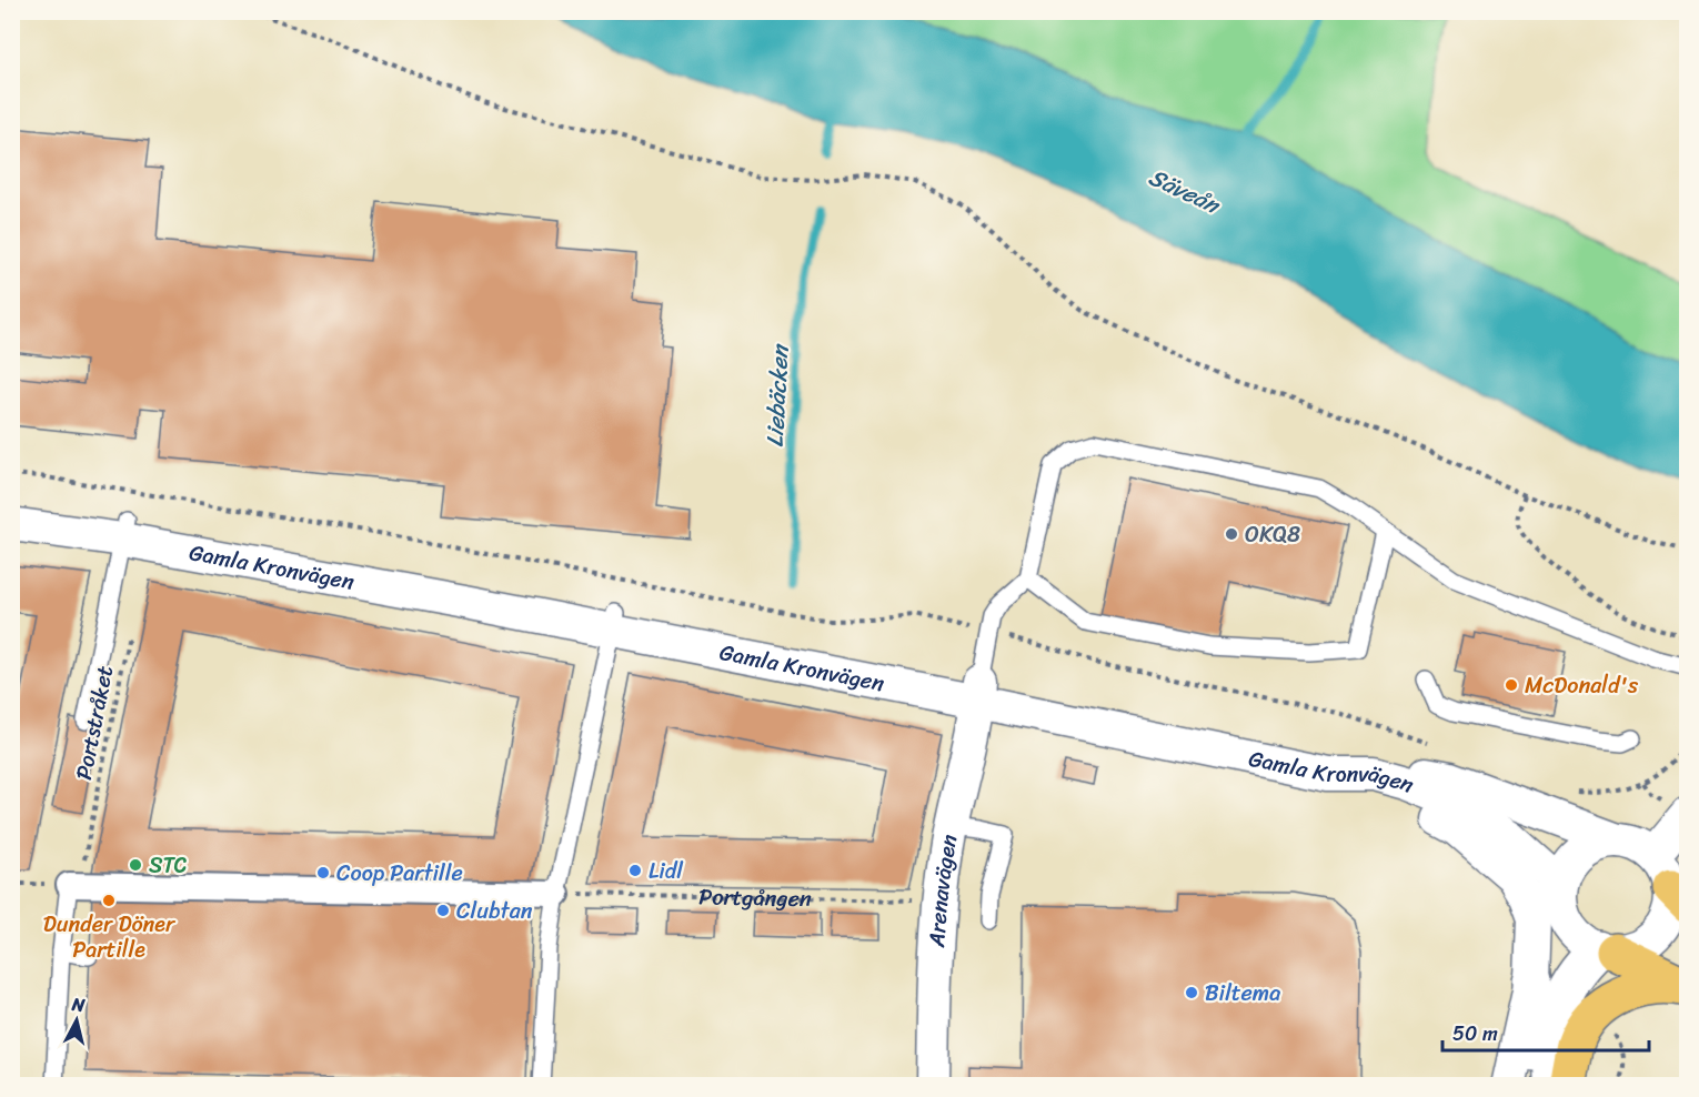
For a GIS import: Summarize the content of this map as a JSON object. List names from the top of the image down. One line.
{"streets":{"street":["Gamla Kronvägen","Arenavägen"],"path":["Portstråket","Portgången"]},"crossings":[["Gamla Kronvägen","Arenavägen"],["Arenavägen","Portgången"]],"water":["Säveån","Liebäcken"],"places":["OKQ8","McDonald's","STC","Lidl","Coop Partille","Dunder Döner Partille","Clubtan","Biltema"],"scale_bar":"50 m","north":"top"}
